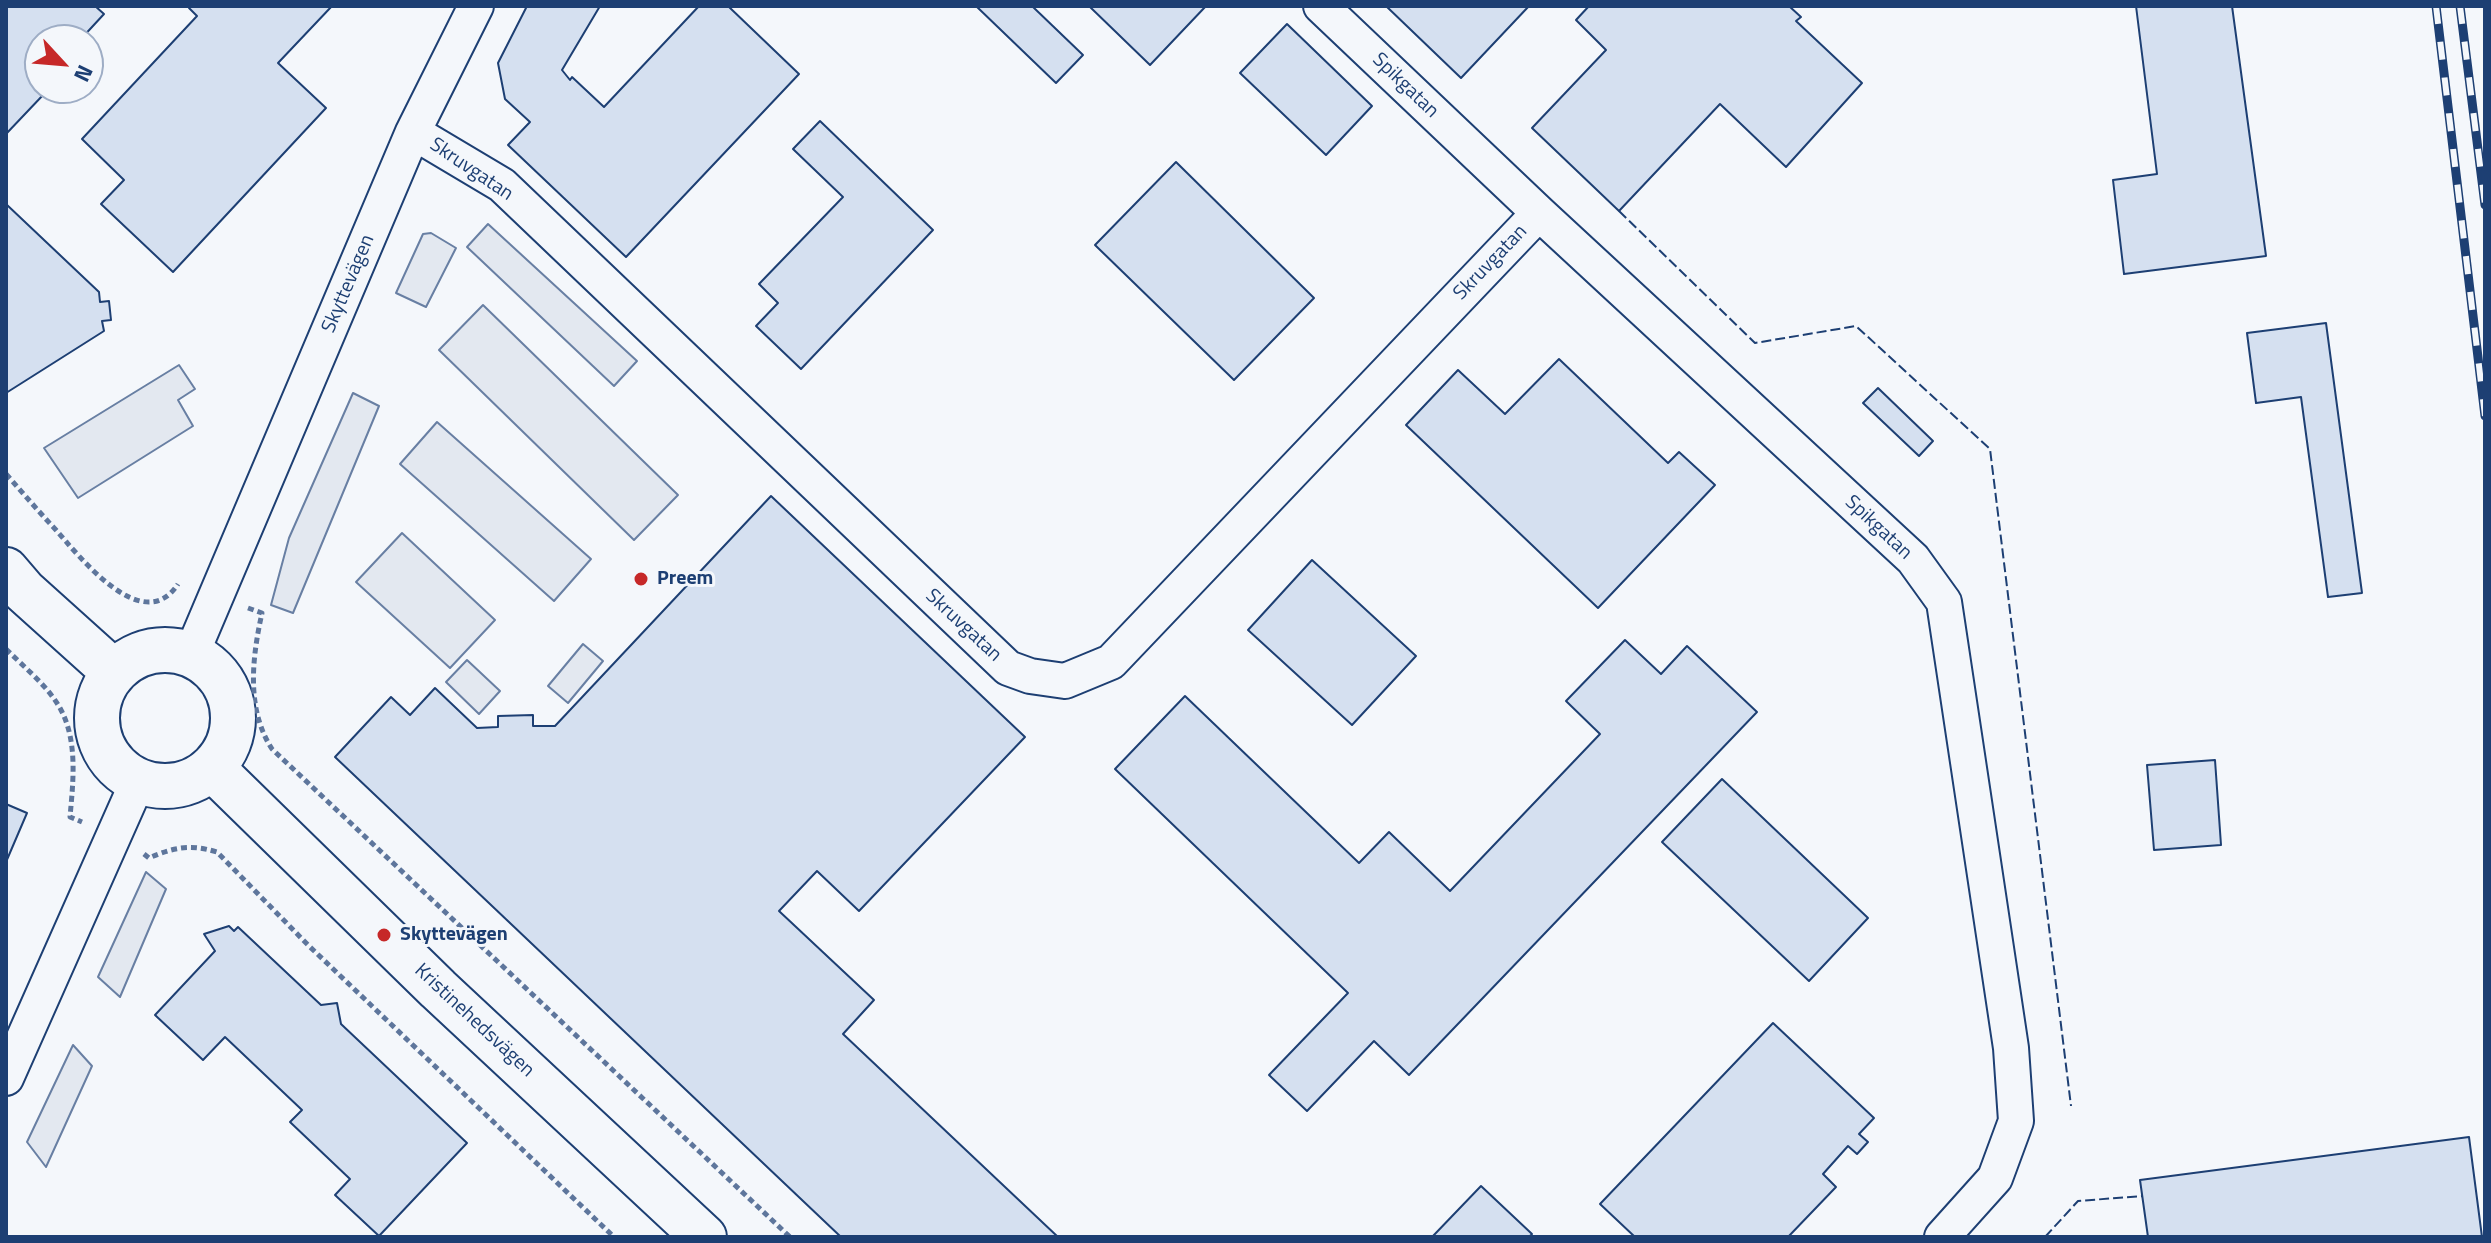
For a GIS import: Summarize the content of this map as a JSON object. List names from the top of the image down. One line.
{"streets":{"street":["Spikgatan","Skruvgatan","Skyttevägen","Kristinehedsvägen"]},"crossings":[["Spikgatan","Skruvgatan"],["Skruvgatan","Skyttevägen"],["Skyttevägen","Kristinehedsvägen"]],"places":["Preem","Skyttevägen"],"north":"bottom right"}
